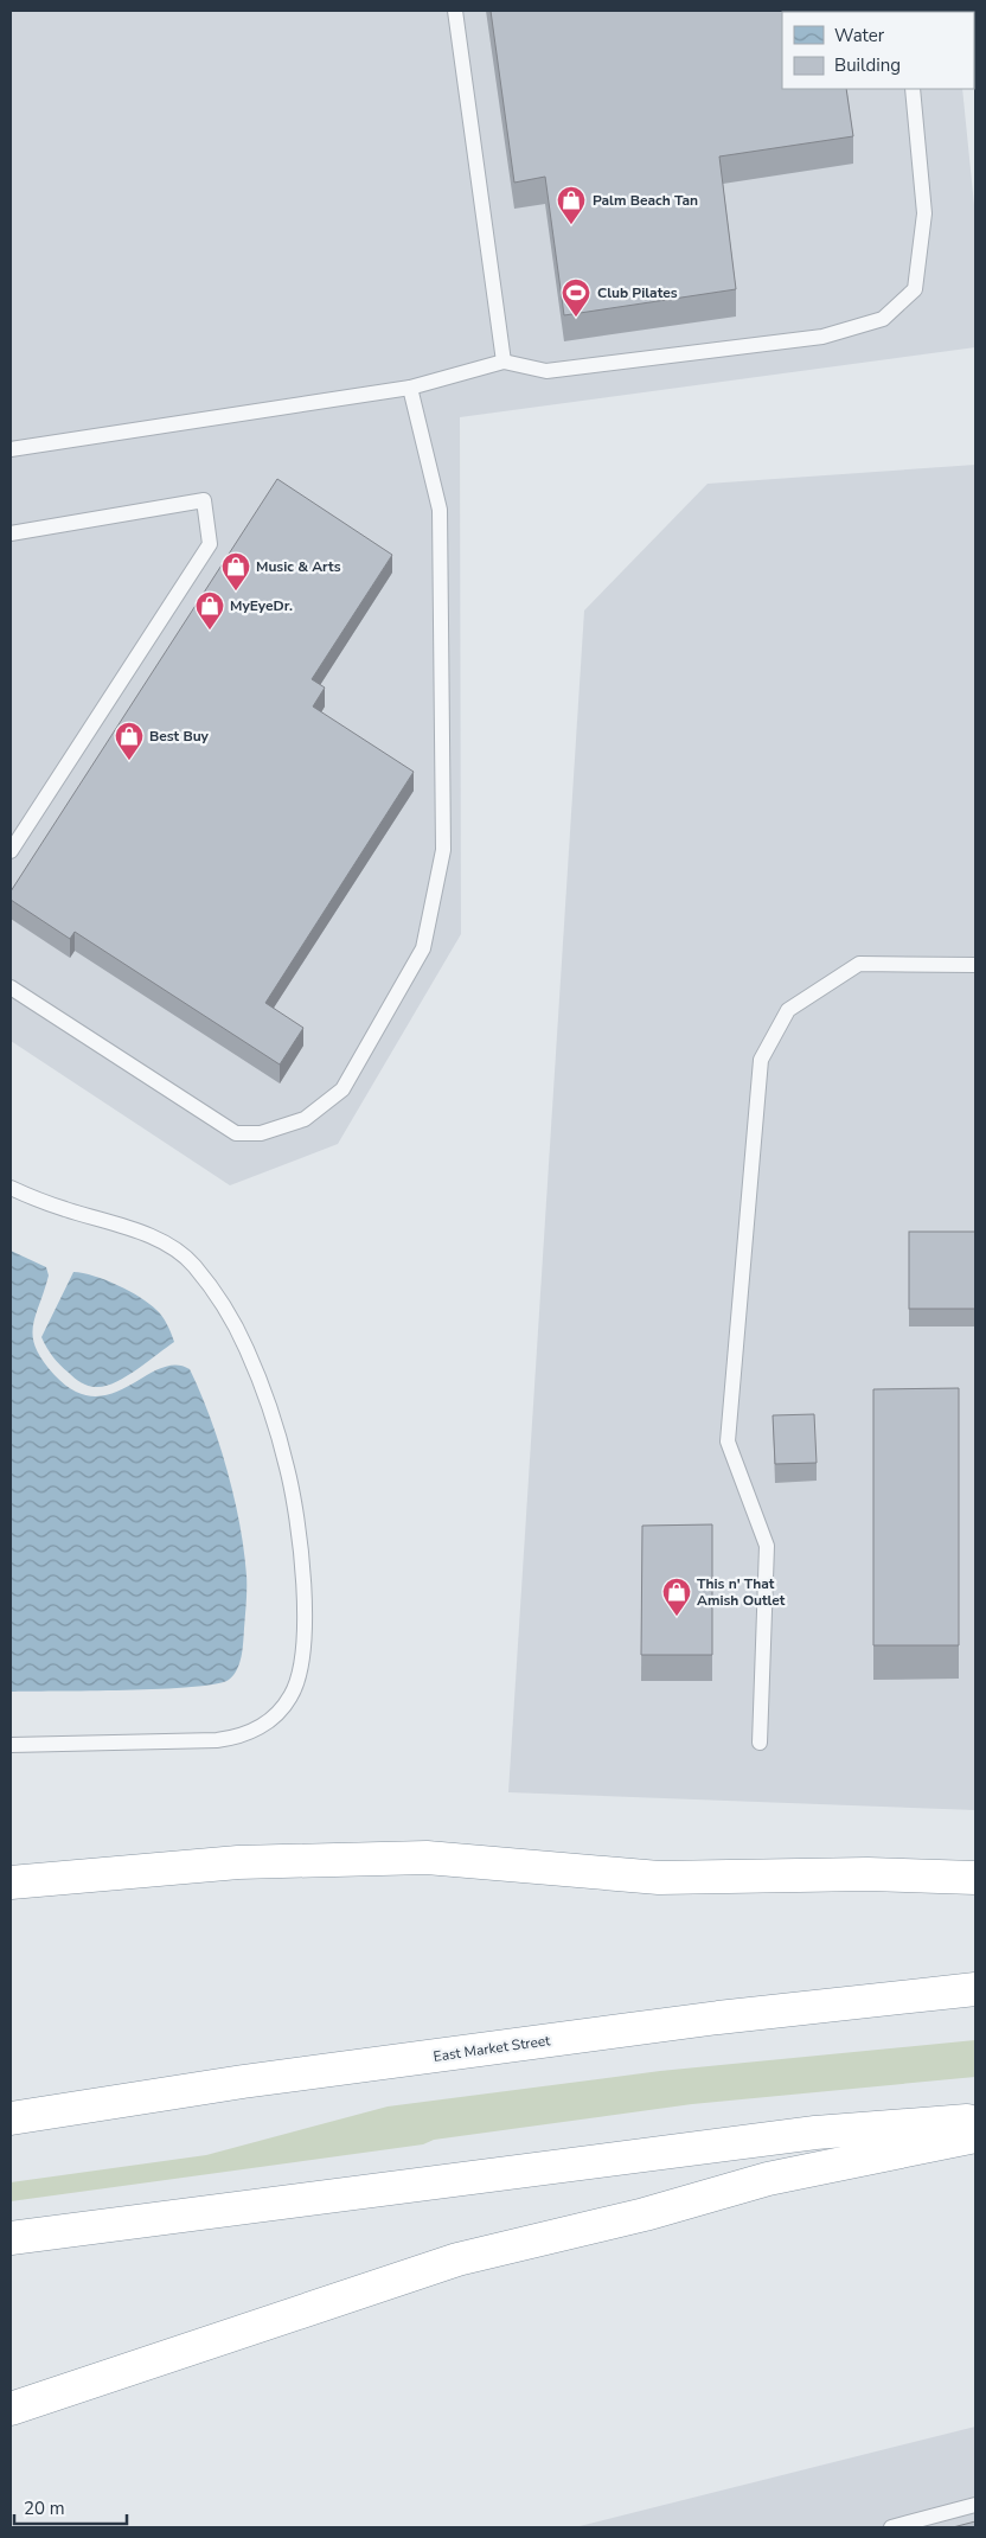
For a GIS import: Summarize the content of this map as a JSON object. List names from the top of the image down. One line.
{"streets":{"highway":["East Market Street"]},"places":{"shop":["Palm Beach Tan","Music & Arts","MyEyeDr.","Best Buy","This n' That Amish Outlet"],"sports":["Club Pilates"]},"legend":["Water","Building"],"scale_bar":"20 m"}
